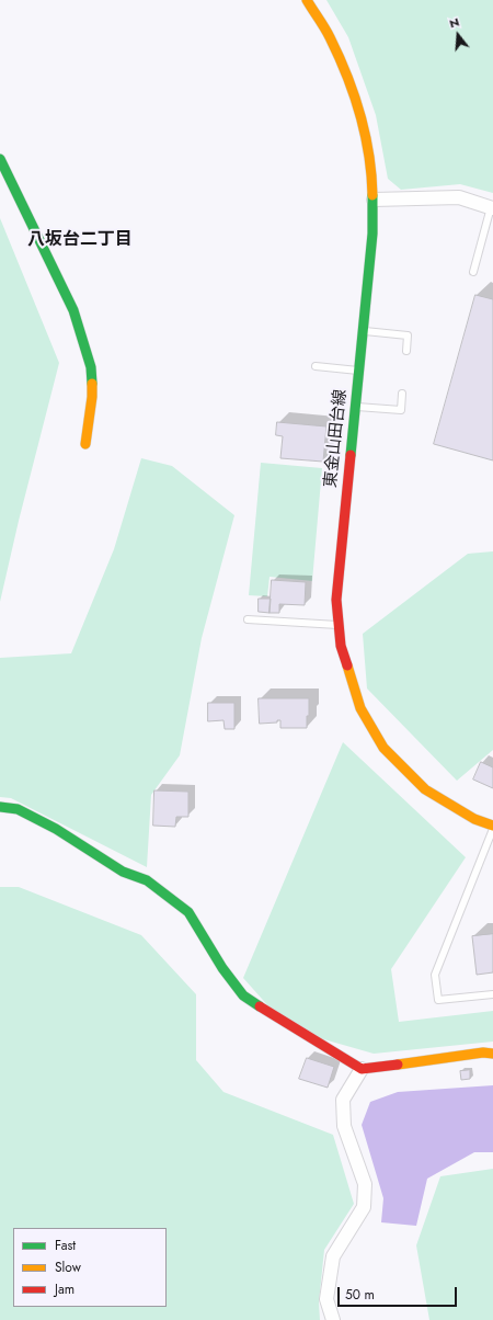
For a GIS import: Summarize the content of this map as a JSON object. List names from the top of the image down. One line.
{"streets":{"main road":["東金山田台線"]},"districts":["八坂台二丁目"],"legend":["Fast","Slow","Jam"],"scale_bar":"50 m","north":"top"}
